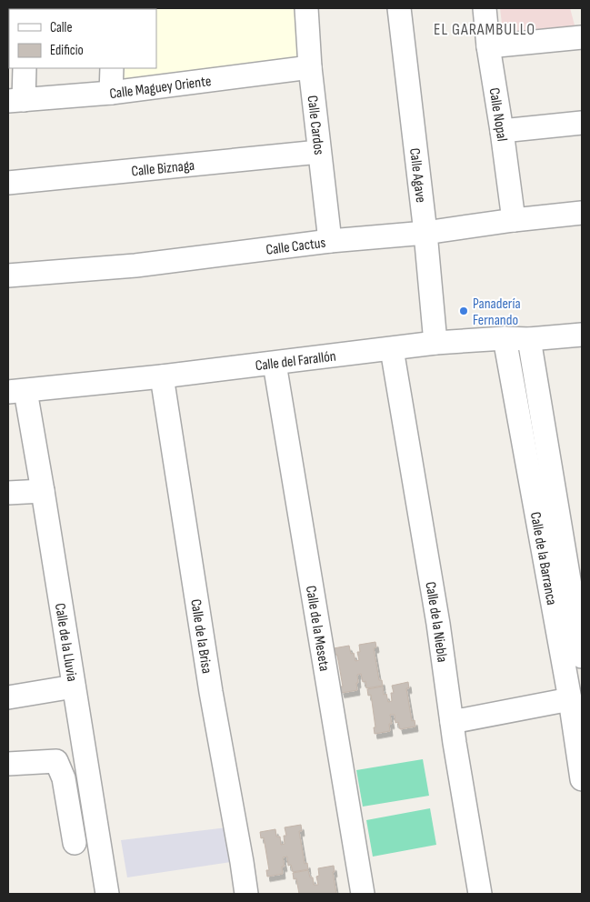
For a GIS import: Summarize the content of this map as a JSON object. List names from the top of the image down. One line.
{"streets":{"street":["Calle Maguey Oriente","Calle Nopal","Calle Cardos","Calle Biznaga","Calle Agave","Calle Cactus","Calle del Farallón","Calle de la Barranca","Calle de la Niebla","Calle de la Meseta","Calle de la Brisa","Calle de la Lluvia"]},"crossings":[["Calle Maguey Oriente","Calle Cardos"],["Calle Nopal","Calle Cactus"],["Calle Cardos","Calle Biznaga"],["Calle Cardos","Calle Cactus"],["Calle Agave","Calle Cactus"],["Calle Agave","Calle del Farallón"],["Calle del Farallón","Calle de la Barranca"],["Calle del Farallón","Calle de la Niebla"],["Calle del Farallón","Calle de la Meseta"],["Calle del Farallón","Calle de la Brisa"],["Calle del Farallón","Calle de la Lluvia"]],"districts":["EL GARAMBULLO"],"places":["Panadería Fernando"],"legend":["Calle","Edificio"]}
